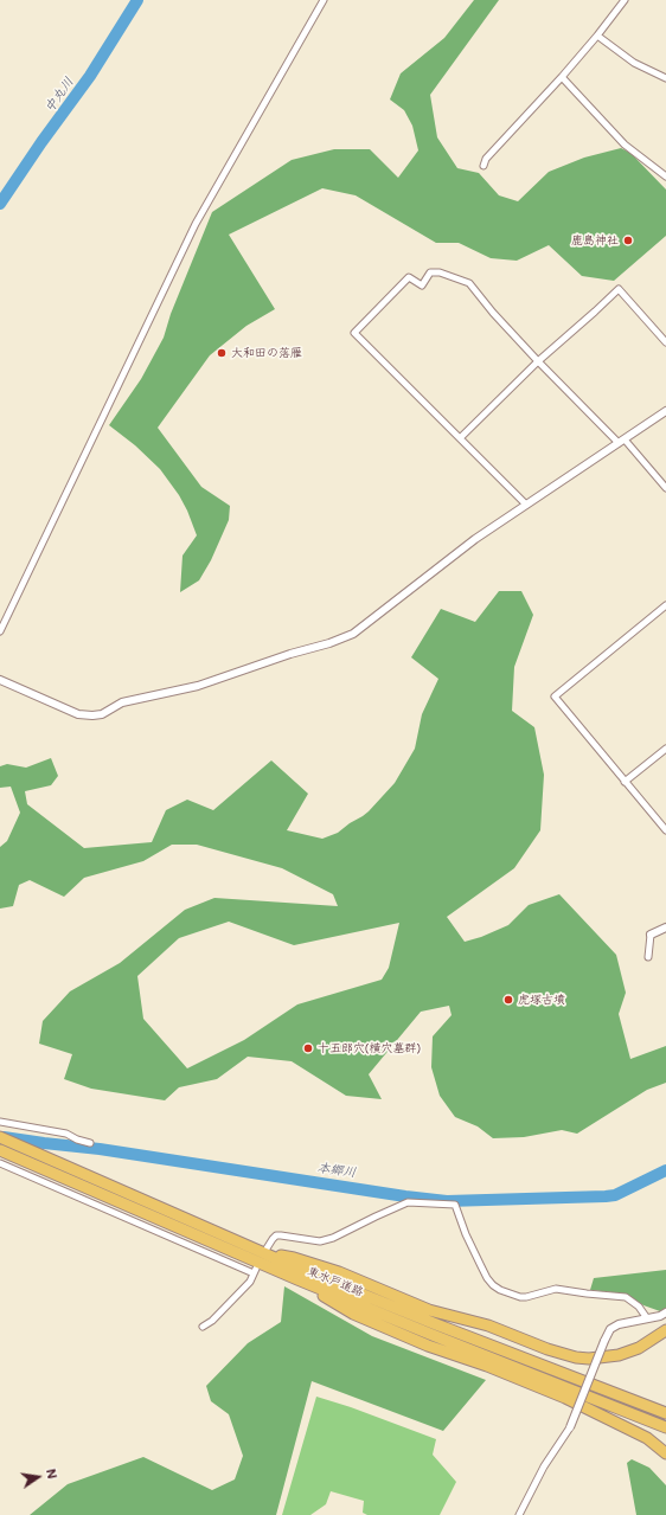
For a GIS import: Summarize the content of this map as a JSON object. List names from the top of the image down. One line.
{"streets":{"highway":["東水戸道路"]},"water":["中丸川","本郷川"],"places":["鹿島神社","大和田の落雁","虎塚古墳","十五郎穴(横穴墓群)"],"north":"right"}
